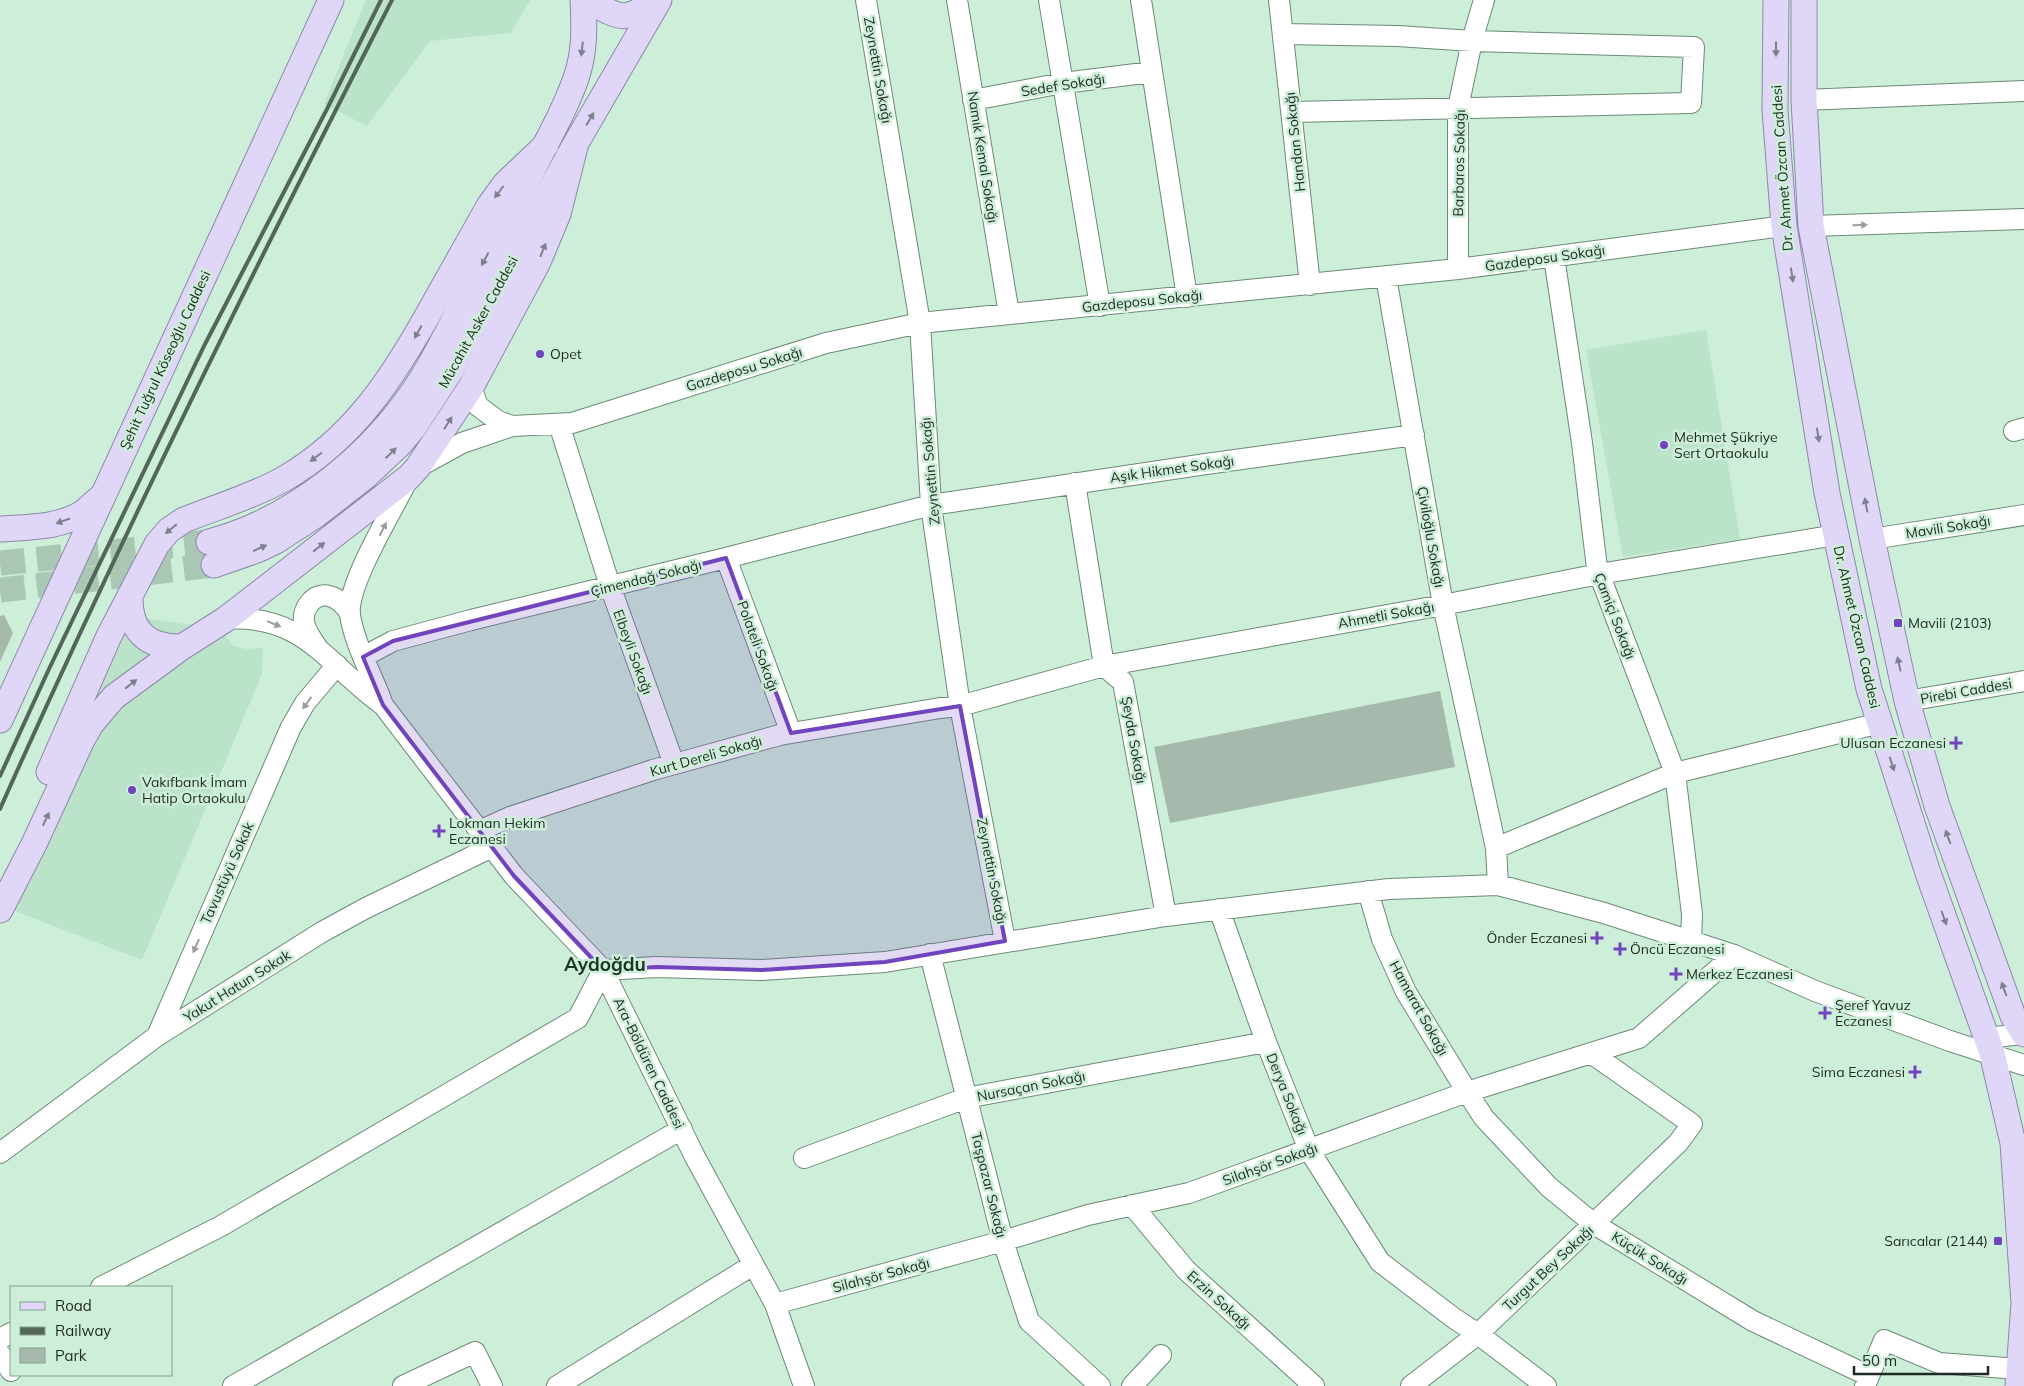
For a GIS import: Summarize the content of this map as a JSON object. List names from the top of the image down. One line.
{"streets":{"main road":["Dr. Ahmet Özcan Caddesi","Mücahit Asker Caddesi","Şehit Tuğrul Köseoğlu Caddesi"],"street":["Zeynettin Sokağı","Sedef Sokağı","Handan Sokağı","Namık Kemal Sokağı","Barbaros Sokağı","Gazdeposu Sokağı","Aşık Hikmet Sokağı","Mavili Sokağı","Çiviloğlu Sokağı","Çimendağ Sokağı","Ahmetli Sokağı","Çamiçi Sokağı","Polateli Sokağı","Elbeyli Sokağı","Pirebi Caddesi","Şeyda Sokağı","Kurt Dereli Sokağı","Tavustüyü Sokak","Yakut Hatun Sokak","Hamarat Sokağı","Ara-Böldüren Caddesi","Nursaçan Sokağı","Derya Sokağı","Silahşör Sokağı","Taşpazar Sokağı","Küçük Sokağı","Turgut Bey Sokağı","Erzin Sokağı"]},"crossings":[["Zeynettin Sokağı","Gazdeposu Sokağı"],["Zeynettin Sokağı","Aşık Hikmet Sokağı"],["Zeynettin Sokağı","Çimendağ Sokağı"],["Zeynettin Sokağı","Ahmetli Sokağı"],["Sedef Sokağı","Namık Kemal Sokağı"],["Handan Sokağı","Gazdeposu Sokağı"],["Namık Kemal Sokağı","Gazdeposu Sokağı"],["Barbaros Sokağı","Gazdeposu Sokağı"],["Dr. Ahmet Özcan Caddesi","Gazdeposu Sokağı"],["Dr. Ahmet Özcan Caddesi","Mavili Sokağı"],["Dr. Ahmet Özcan Caddesi","Ahmetli Sokağı"],["Dr. Ahmet Özcan Caddesi","Pirebi Caddesi"],["Gazdeposu Sokağı","Çiviloğlu Sokağı"],["Gazdeposu Sokağı","Çamiçi Sokağı"],["Gazdeposu Sokağı","Elbeyli Sokağı"],["Aşık Hikmet Sokağı","Çiviloğlu Sokağı"],["Aşık Hikmet Sokağı","Çimendağ Sokağı"],["Çiviloğlu Sokağı","Ahmetli Sokağı"],["Çimendağ Sokağı","Polateli Sokağı"],["Çimendağ Sokağı","Elbeyli Sokağı"],["Çimendağ Sokağı","Ara-Böldüren Caddesi"],["Ahmetli Sokağı","Çamiçi Sokağı"],["Ahmetli Sokağı","Şeyda Sokağı"],["Ahmetli Sokağı","Kurt Dereli Sokağı"],["Polateli Sokağı","Kurt Dereli Sokağı"],["Elbeyli Sokağı","Kurt Dereli Sokağı"],["Kurt Dereli Sokağı","Ara-Böldüren Caddesi"],["Tavustüyü Sokak","Yakut Hatun Sokak"],["Tavustüyü Sokak","Ara-Böldüren Caddesi"],["Yakut Hatun Sokak","Ara-Böldüren Caddesi"],["Hamarat Sokağı","Silahşör Sokağı"],["Hamarat Sokağı","Küçük Sokağı"],["Ara-Böldüren Caddesi","Silahşör Sokağı"],["Nursaçan Sokağı","Derya Sokağı"],["Nursaçan Sokağı","Taşpazar Sokağı"],["Derya Sokağı","Silahşör Sokağı"],["Derya Sokağı","Turgut Bey Sokağı"],["Silahşör Sokağı","Taşpazar Sokağı"],["Silahşör Sokağı","Küçük Sokağı"],["Silahşör Sokağı","Turgut Bey Sokağı"],["Silahşör Sokağı","Erzin Sokağı"],["Küçük Sokağı","Turgut Bey Sokağı"]],"one_way":["Tavustüyü Sokak"],"districts":["Aydoğdu"],"places":{"other":["Opet","Mehmet Şükriye Sert Ortaokulu","Vakıfbank İmam Hatip Ortaokulu"],"transit":["Mavili (2103)","Sarıcalar (2144)"],"health":["Ulusan Eczanesi","Lokman Hekim Eczanesi","Önder Eczanesi","Öncü Eczanesi","Merkez Eczanesi","Şeref Yavuz Eczanesi","Sima Eczanesi"]},"legend":["Road","Railway","Park"],"scale_bar":"50 m"}
